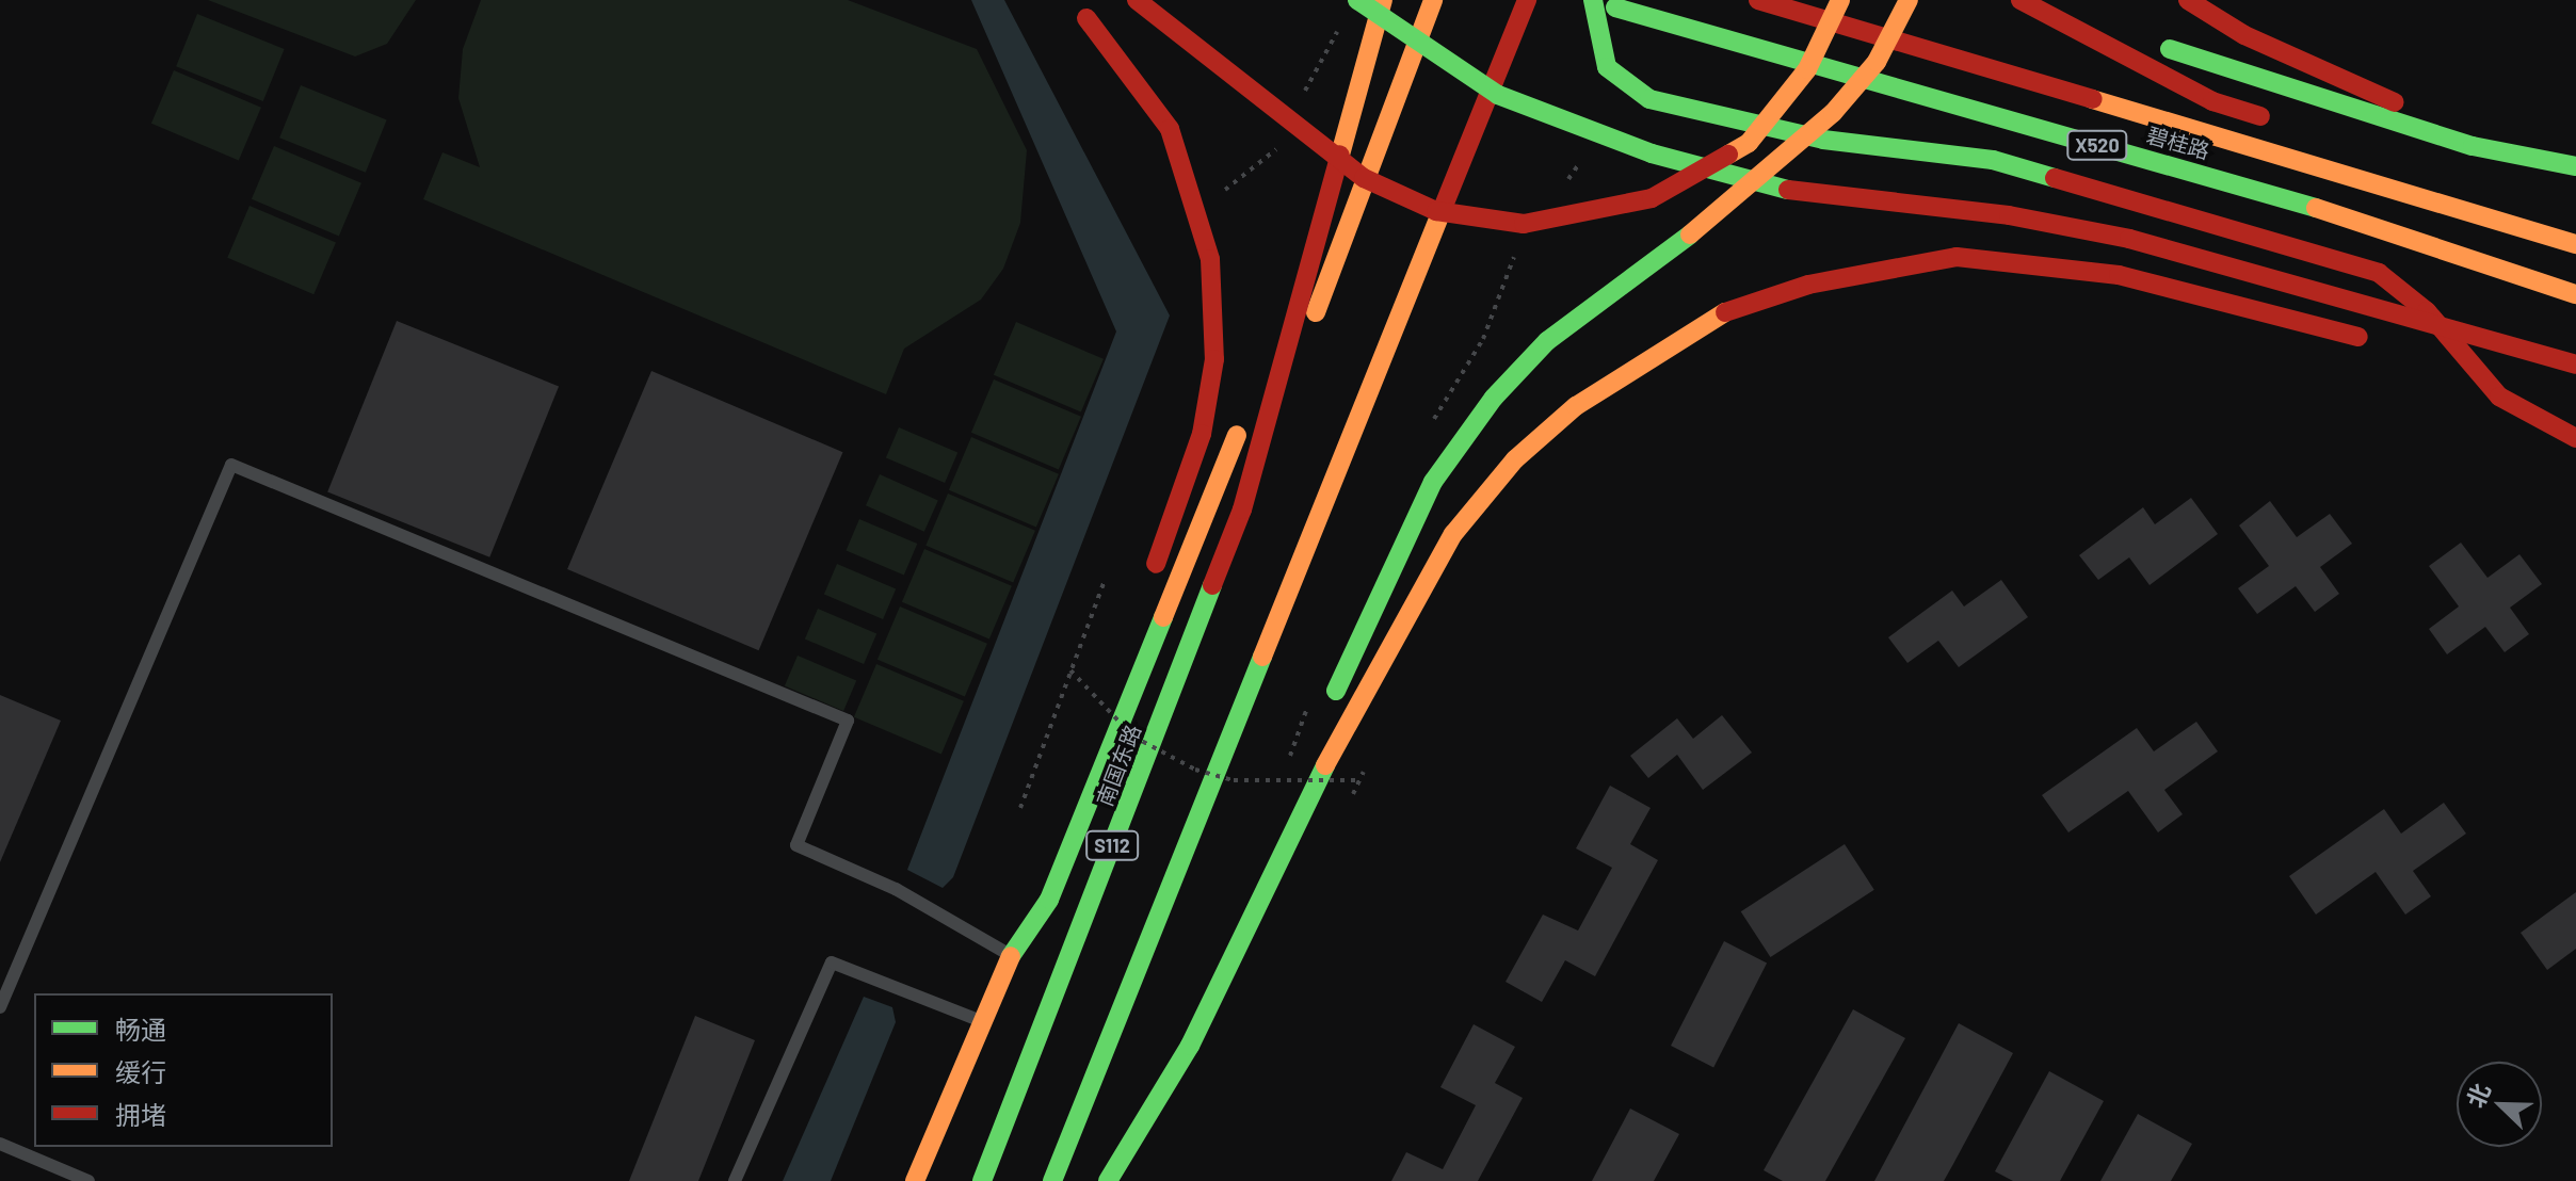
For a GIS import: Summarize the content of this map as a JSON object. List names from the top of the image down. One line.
{"streets":{"main road":["碧桂路","X520","南国东路","S112"]},"legend":["畅通","缓行","拥堵"],"north":"top left"}
